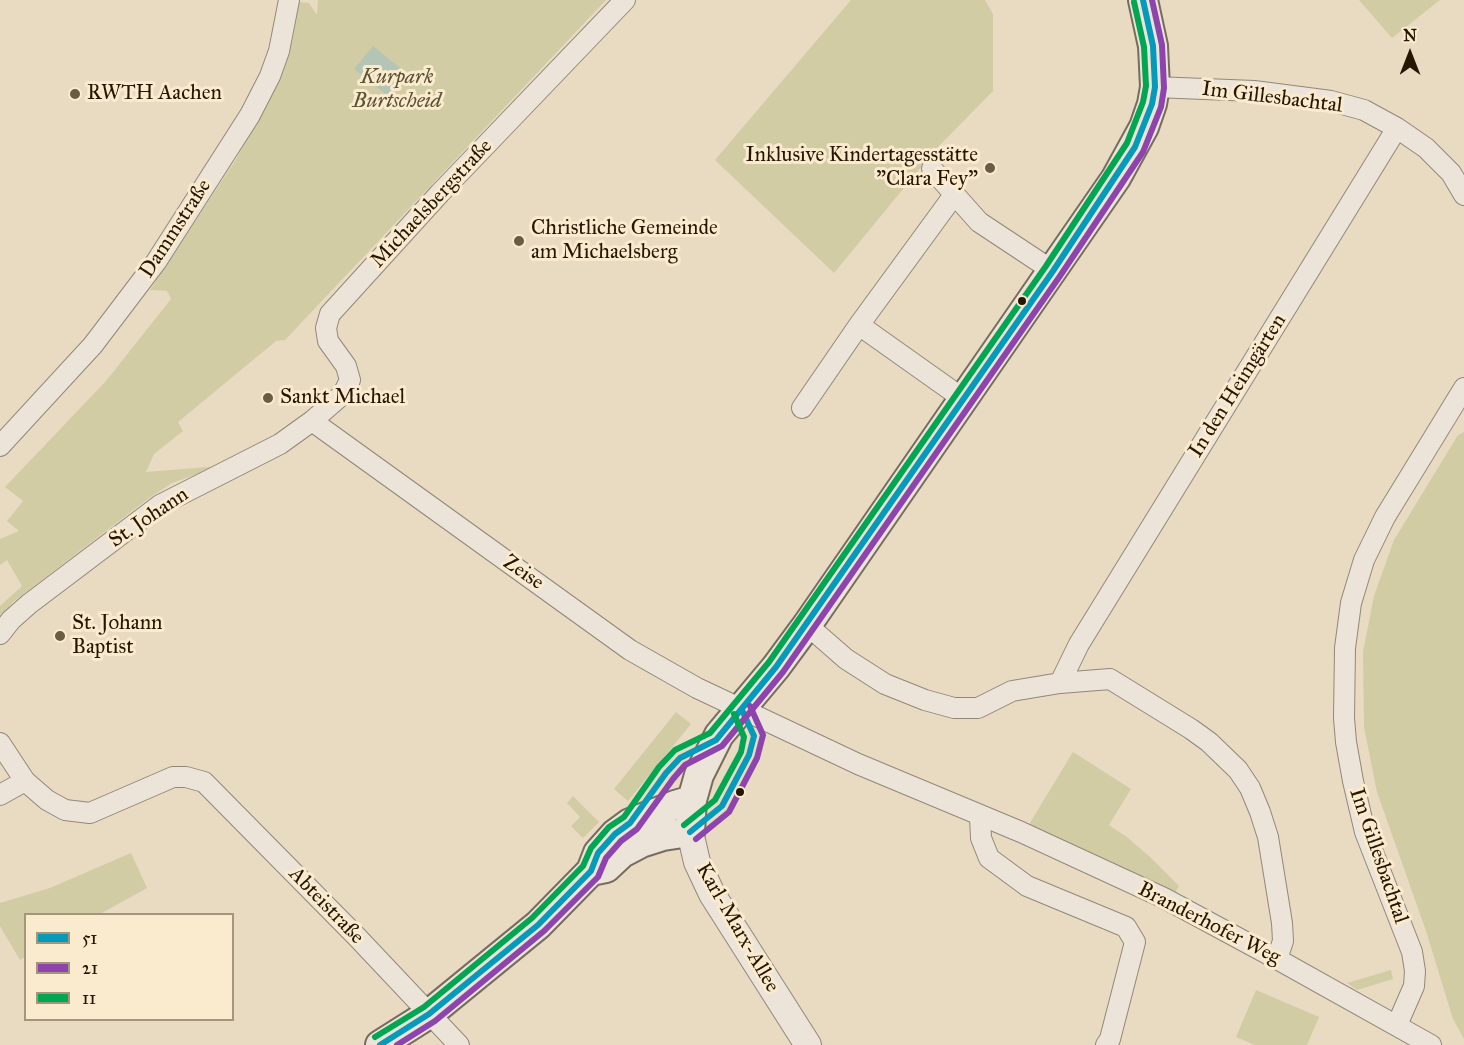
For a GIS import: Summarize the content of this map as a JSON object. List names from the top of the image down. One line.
{"streets":{"main road":["Karl-Marx-Allee"],"street":["Im Gillesbachtal","Michaelsbergstraße","Dammstraße","In den Heimgärten","St. Johann","Zeise","Abteistraße","Branderhofer Weg"]},"crossings":[["Im Gillesbachtal","In den Heimgärten"],["Im Gillesbachtal","Branderhofer Weg"],["Im Gillesbachtal","Karl-Marx-Allee"],["Michaelsbergstraße","St. Johann"],["Michaelsbergstraße","Zeise"],["St. Johann","Zeise"],["Zeise","Branderhofer Weg"],["Zeise","Karl-Marx-Allee"],["Branderhofer Weg","Karl-Marx-Allee"]],"parks":["Kurpark Burtscheid"],"places":["RWTH Aachen","Inklusive Kindertagesstätte \"Clara Fey\"","Christliche Gemeinde am Michaelsberg","Sankt Michael","St. Johann Baptist"],"lines":["transit line 51","transit line 21","transit line 11"],"legend":["51","21","11"],"north":"top"}
